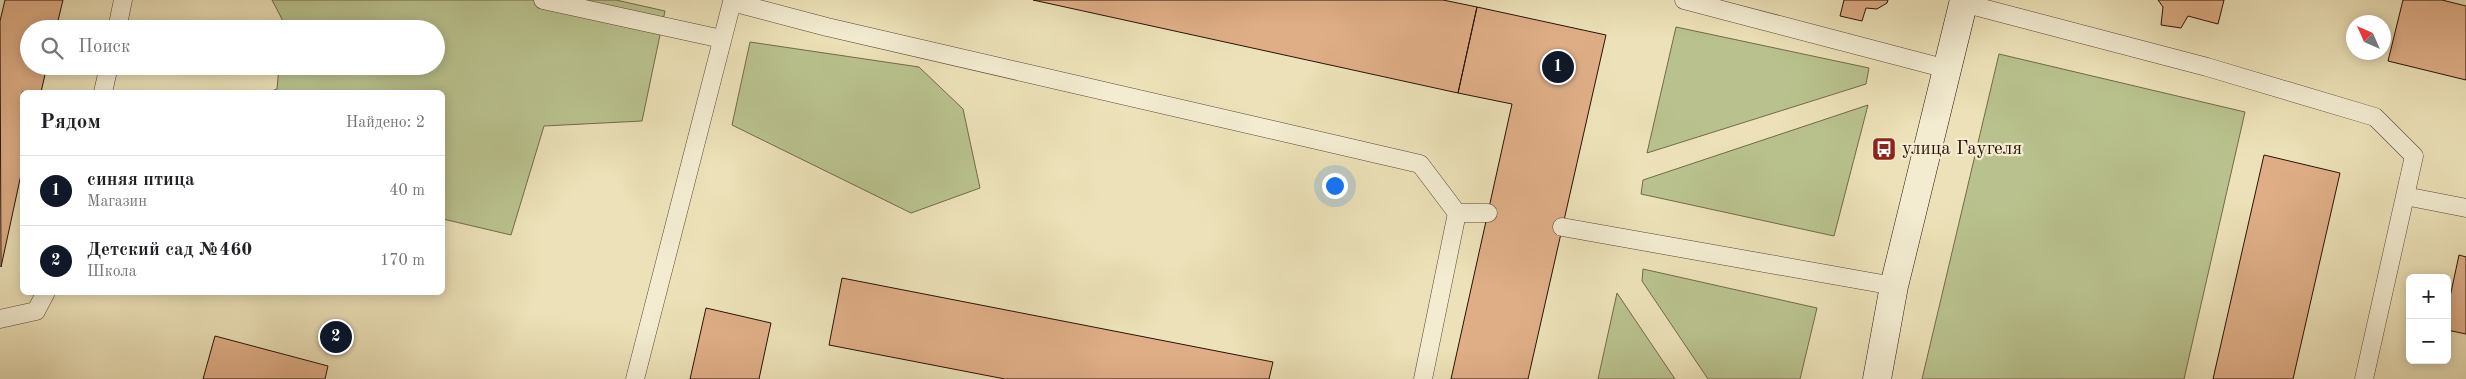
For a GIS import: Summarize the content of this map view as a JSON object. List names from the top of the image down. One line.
{"places":{"bus stop":["улица Гаугеля"]},"north":"top left","page":{"search":"Поиск","pins":["1","2"],"heading":["Рядом","Найдено: 2"],"list":[{"mark":"1","name":"синяя птица","note":"Магазин","value":"40 m"},{"mark":"2","name":"Детский сад №460","note":"Школа","value":"170 m"}],"map_buttons":["+","−"]}}
